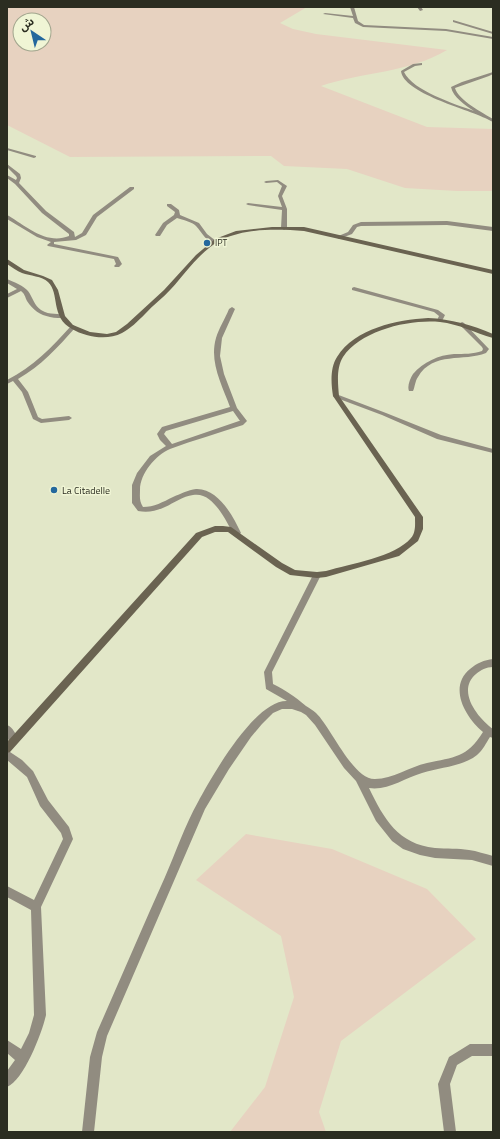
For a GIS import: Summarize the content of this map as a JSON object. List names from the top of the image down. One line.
{"places":["IPT","La Citadelle"],"north":"top left"}
